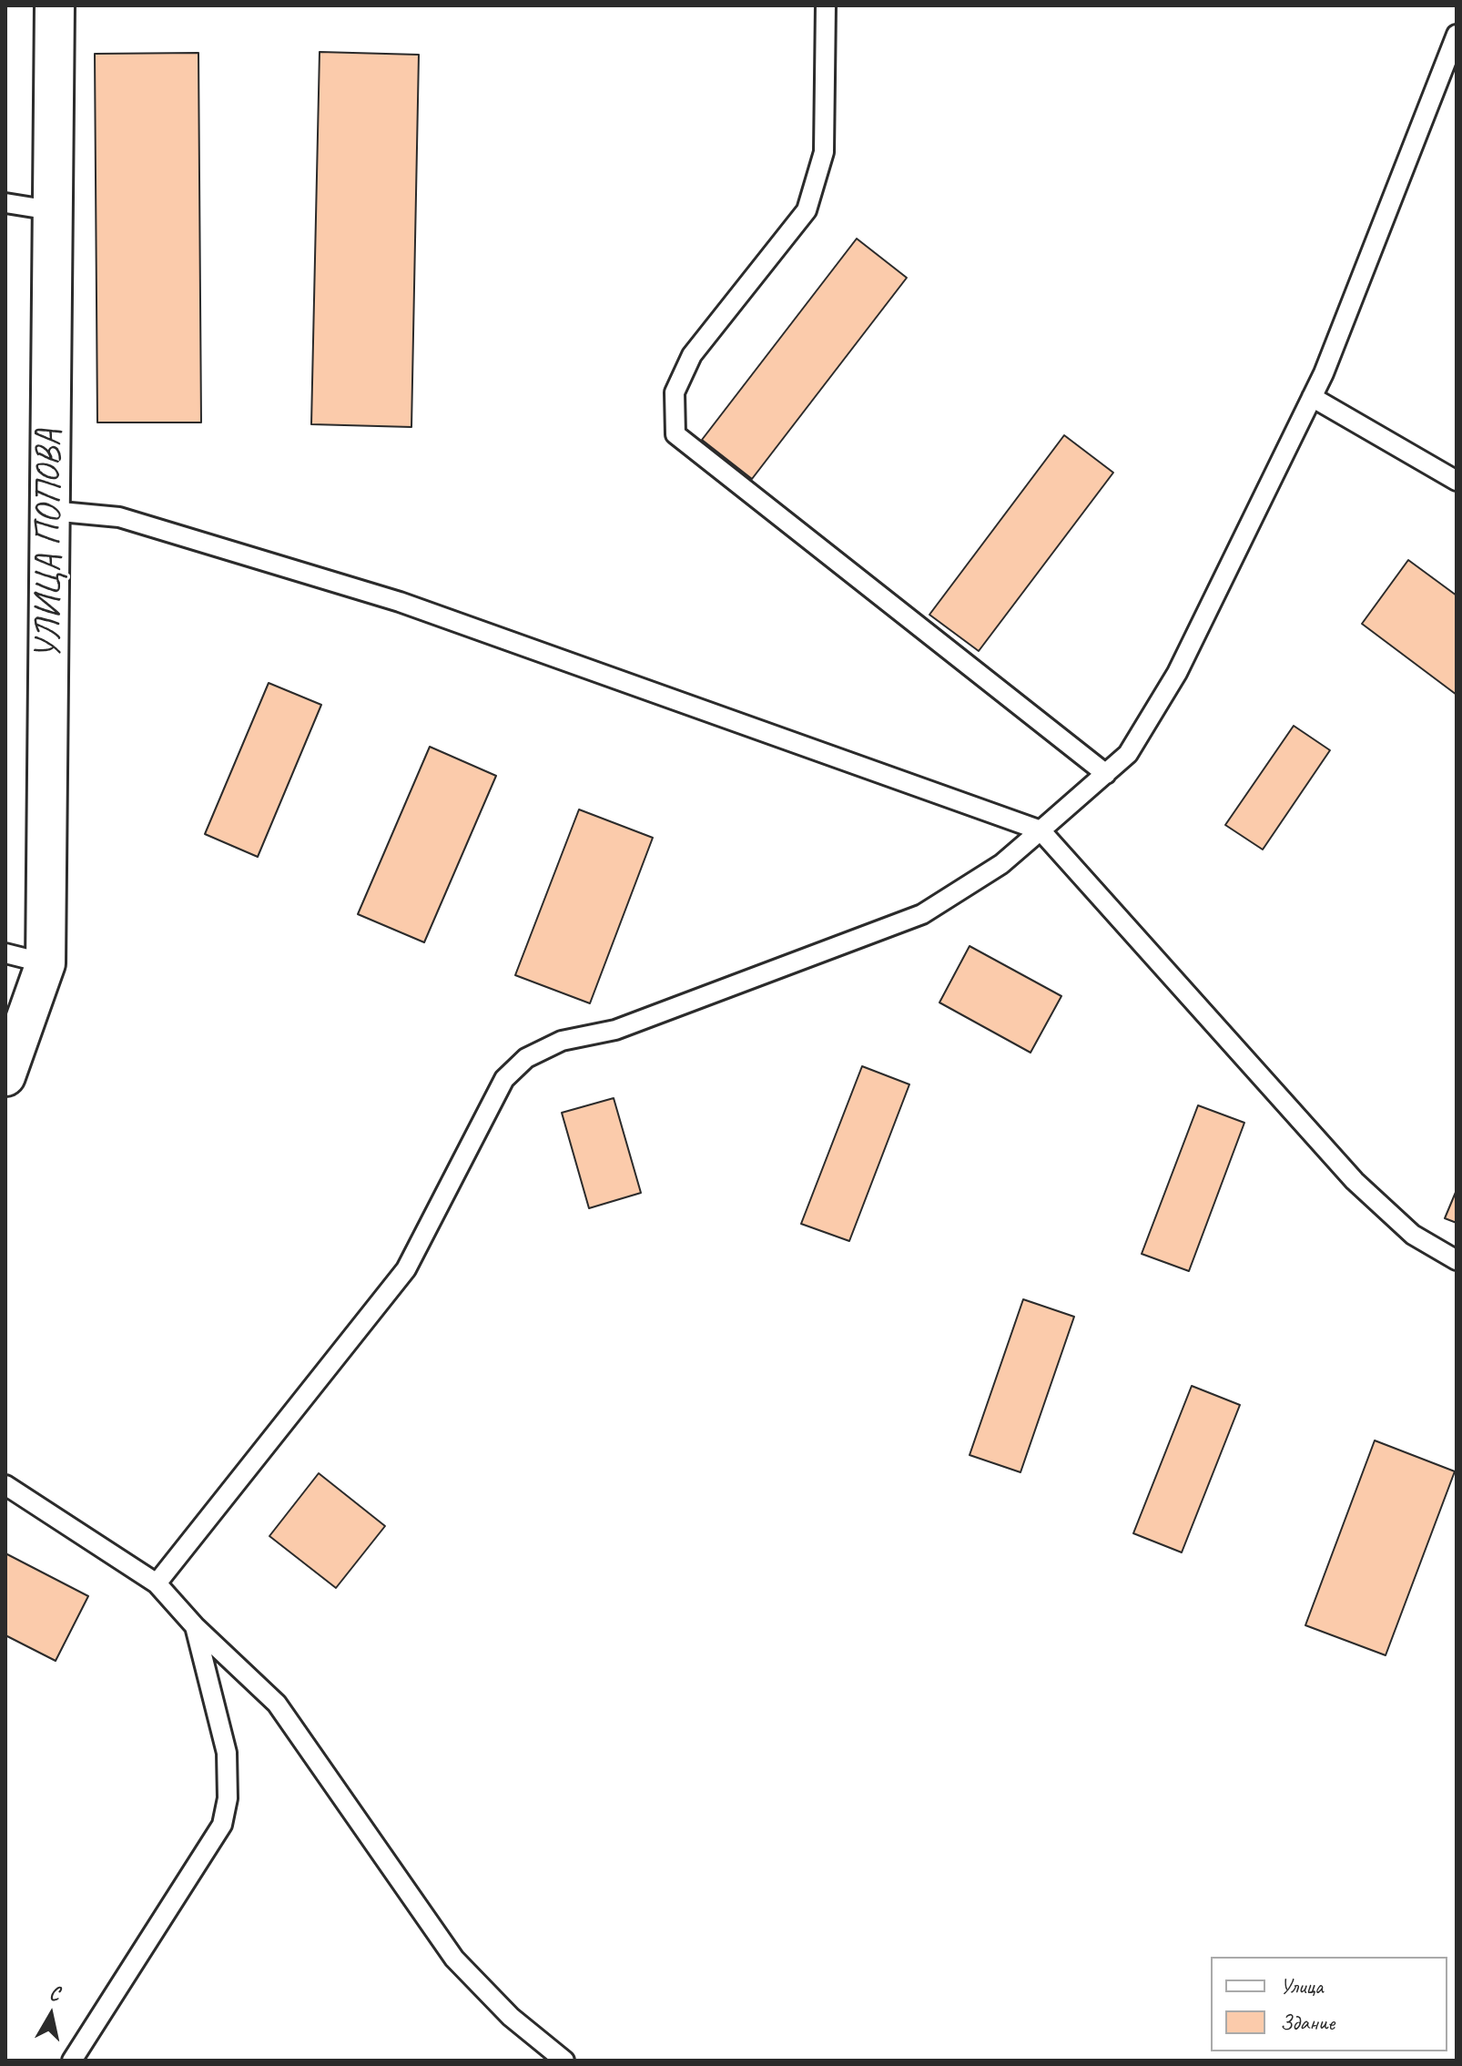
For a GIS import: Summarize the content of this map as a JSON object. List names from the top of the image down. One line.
{"streets":{"street":["УЛИЦА ПОПОВА"]},"legend":["Улица","Здание"],"north":"top"}
